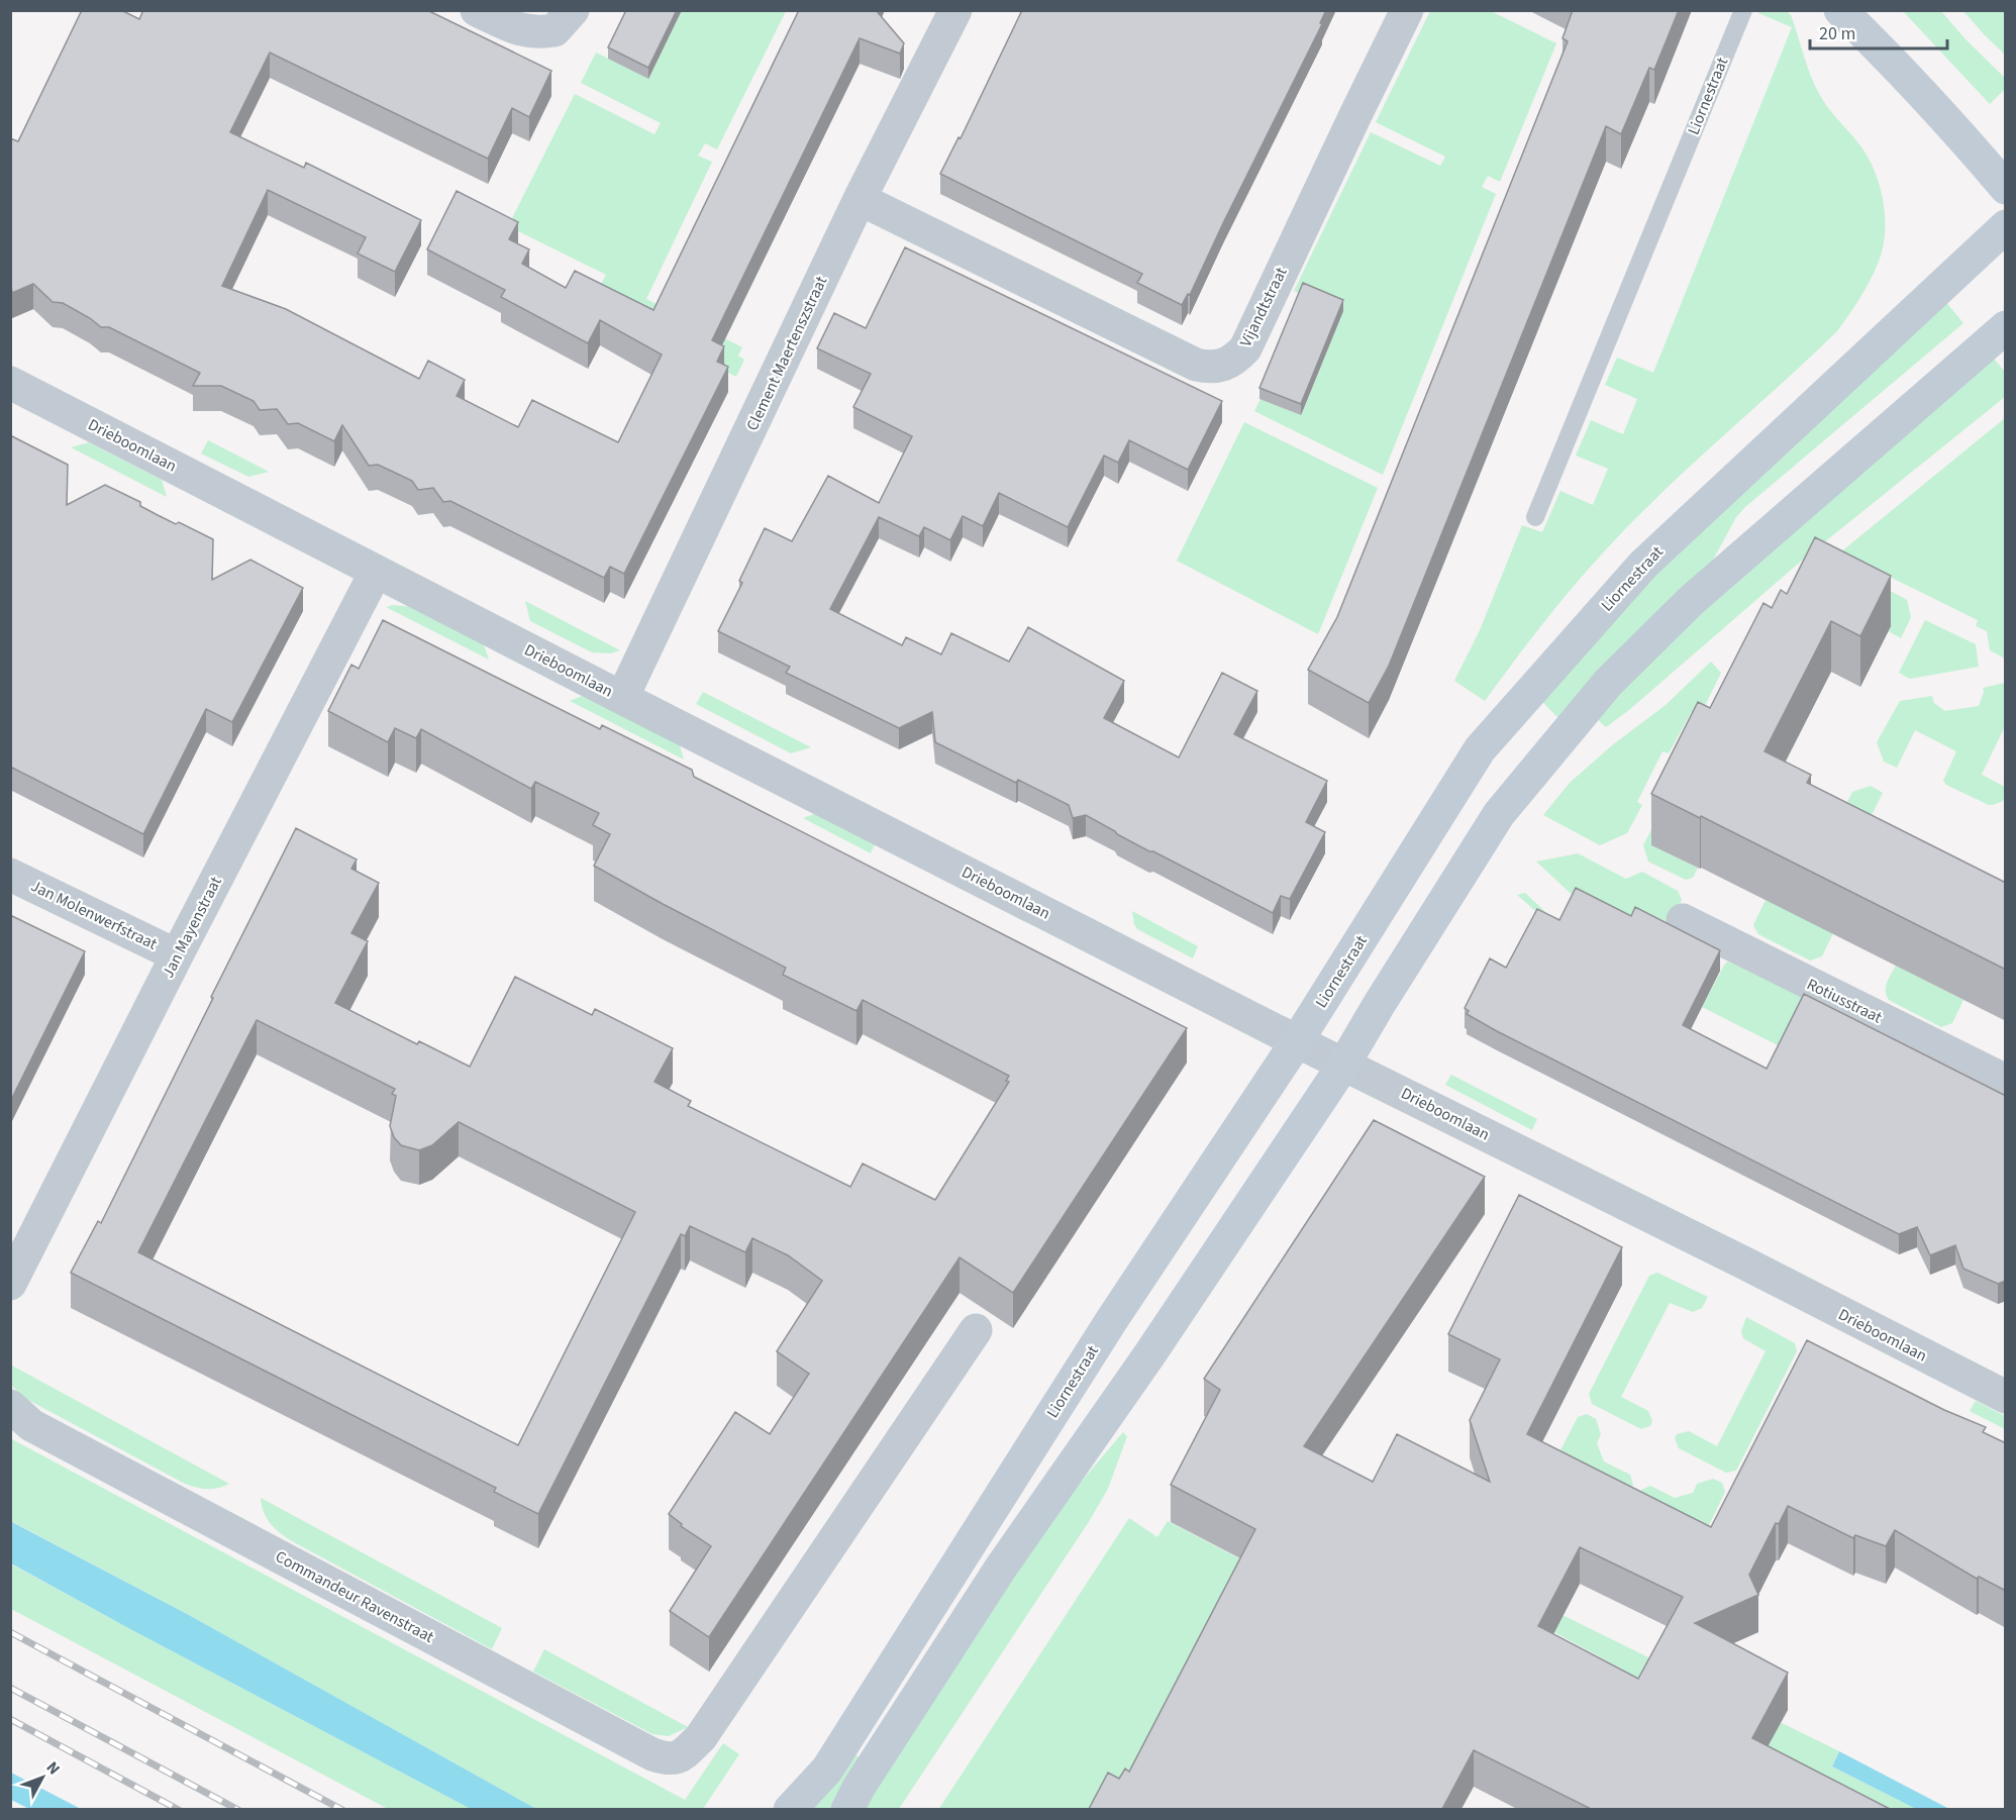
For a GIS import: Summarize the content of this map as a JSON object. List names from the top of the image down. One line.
{"streets":{"street":["Liornestraat","Vijandtstraat","Clement Maertenszstraat","Drieboomlaan","Jan Molenwerfstraat","Jan Mayenstraat","Rotiusstraat","Commandeur Ravenstraat"]},"crossings":[["Liornestraat","Drieboomlaan"],["Vijandtstraat","Clement Maertenszstraat"],["Clement Maertenszstraat","Drieboomlaan"],["Drieboomlaan","Jan Mayenstraat"],["Jan Molenwerfstraat","Jan Mayenstraat"]],"scale_bar":"20 m","north":"top right"}
